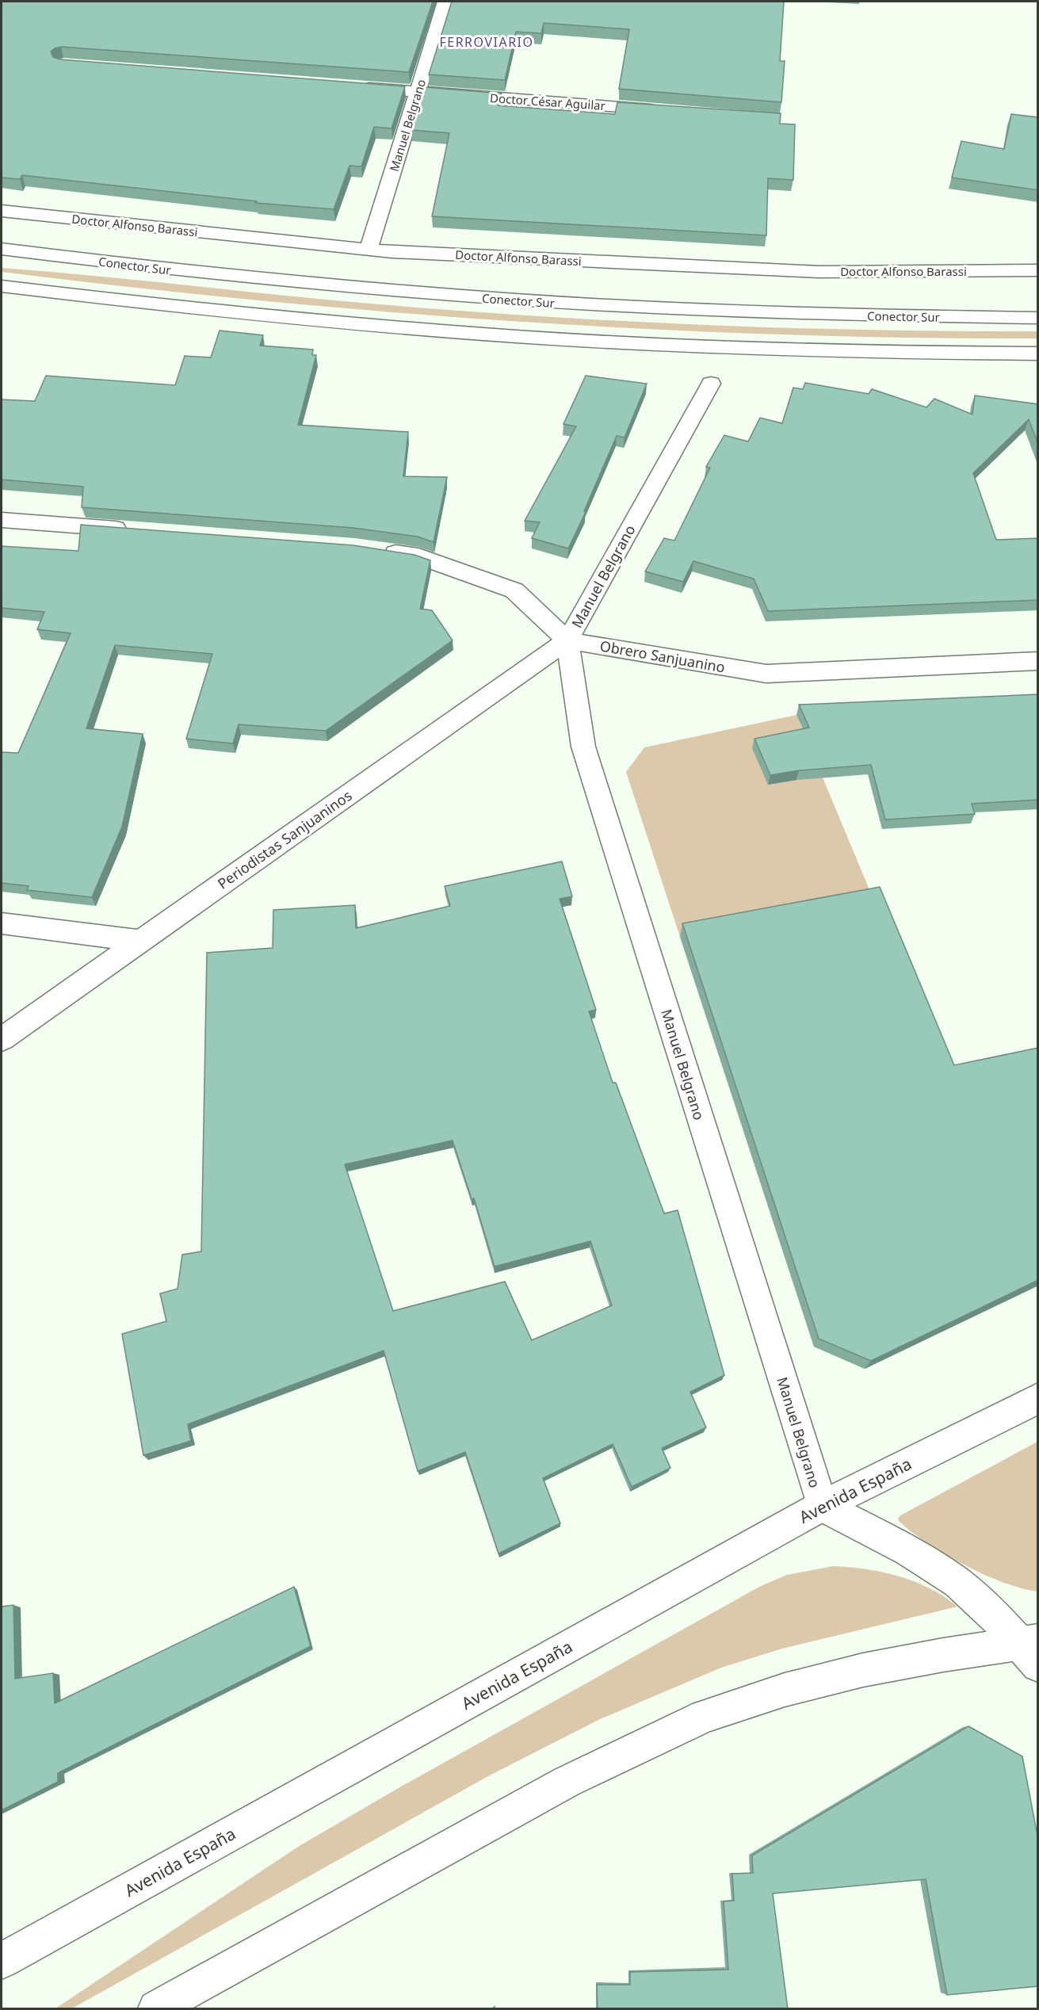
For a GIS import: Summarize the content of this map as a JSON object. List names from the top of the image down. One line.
{"streets":{"street":["Doctor César Aguilar","Manuel Belgrano","Doctor Alfonso Barassi","Conector Sur","Obrero Sanjuanino","Periodistas Sanjuaninos","Avenida España"]},"crossings":[["Doctor César Aguilar","Manuel Belgrano"],["Manuel Belgrano","Doctor Alfonso Barassi"],["Manuel Belgrano","Obrero Sanjuanino"],["Manuel Belgrano","Periodistas Sanjuaninos"],["Manuel Belgrano","Avenida España"],["Obrero Sanjuanino","Periodistas Sanjuaninos"]],"districts":["FERROVIARIO"]}
